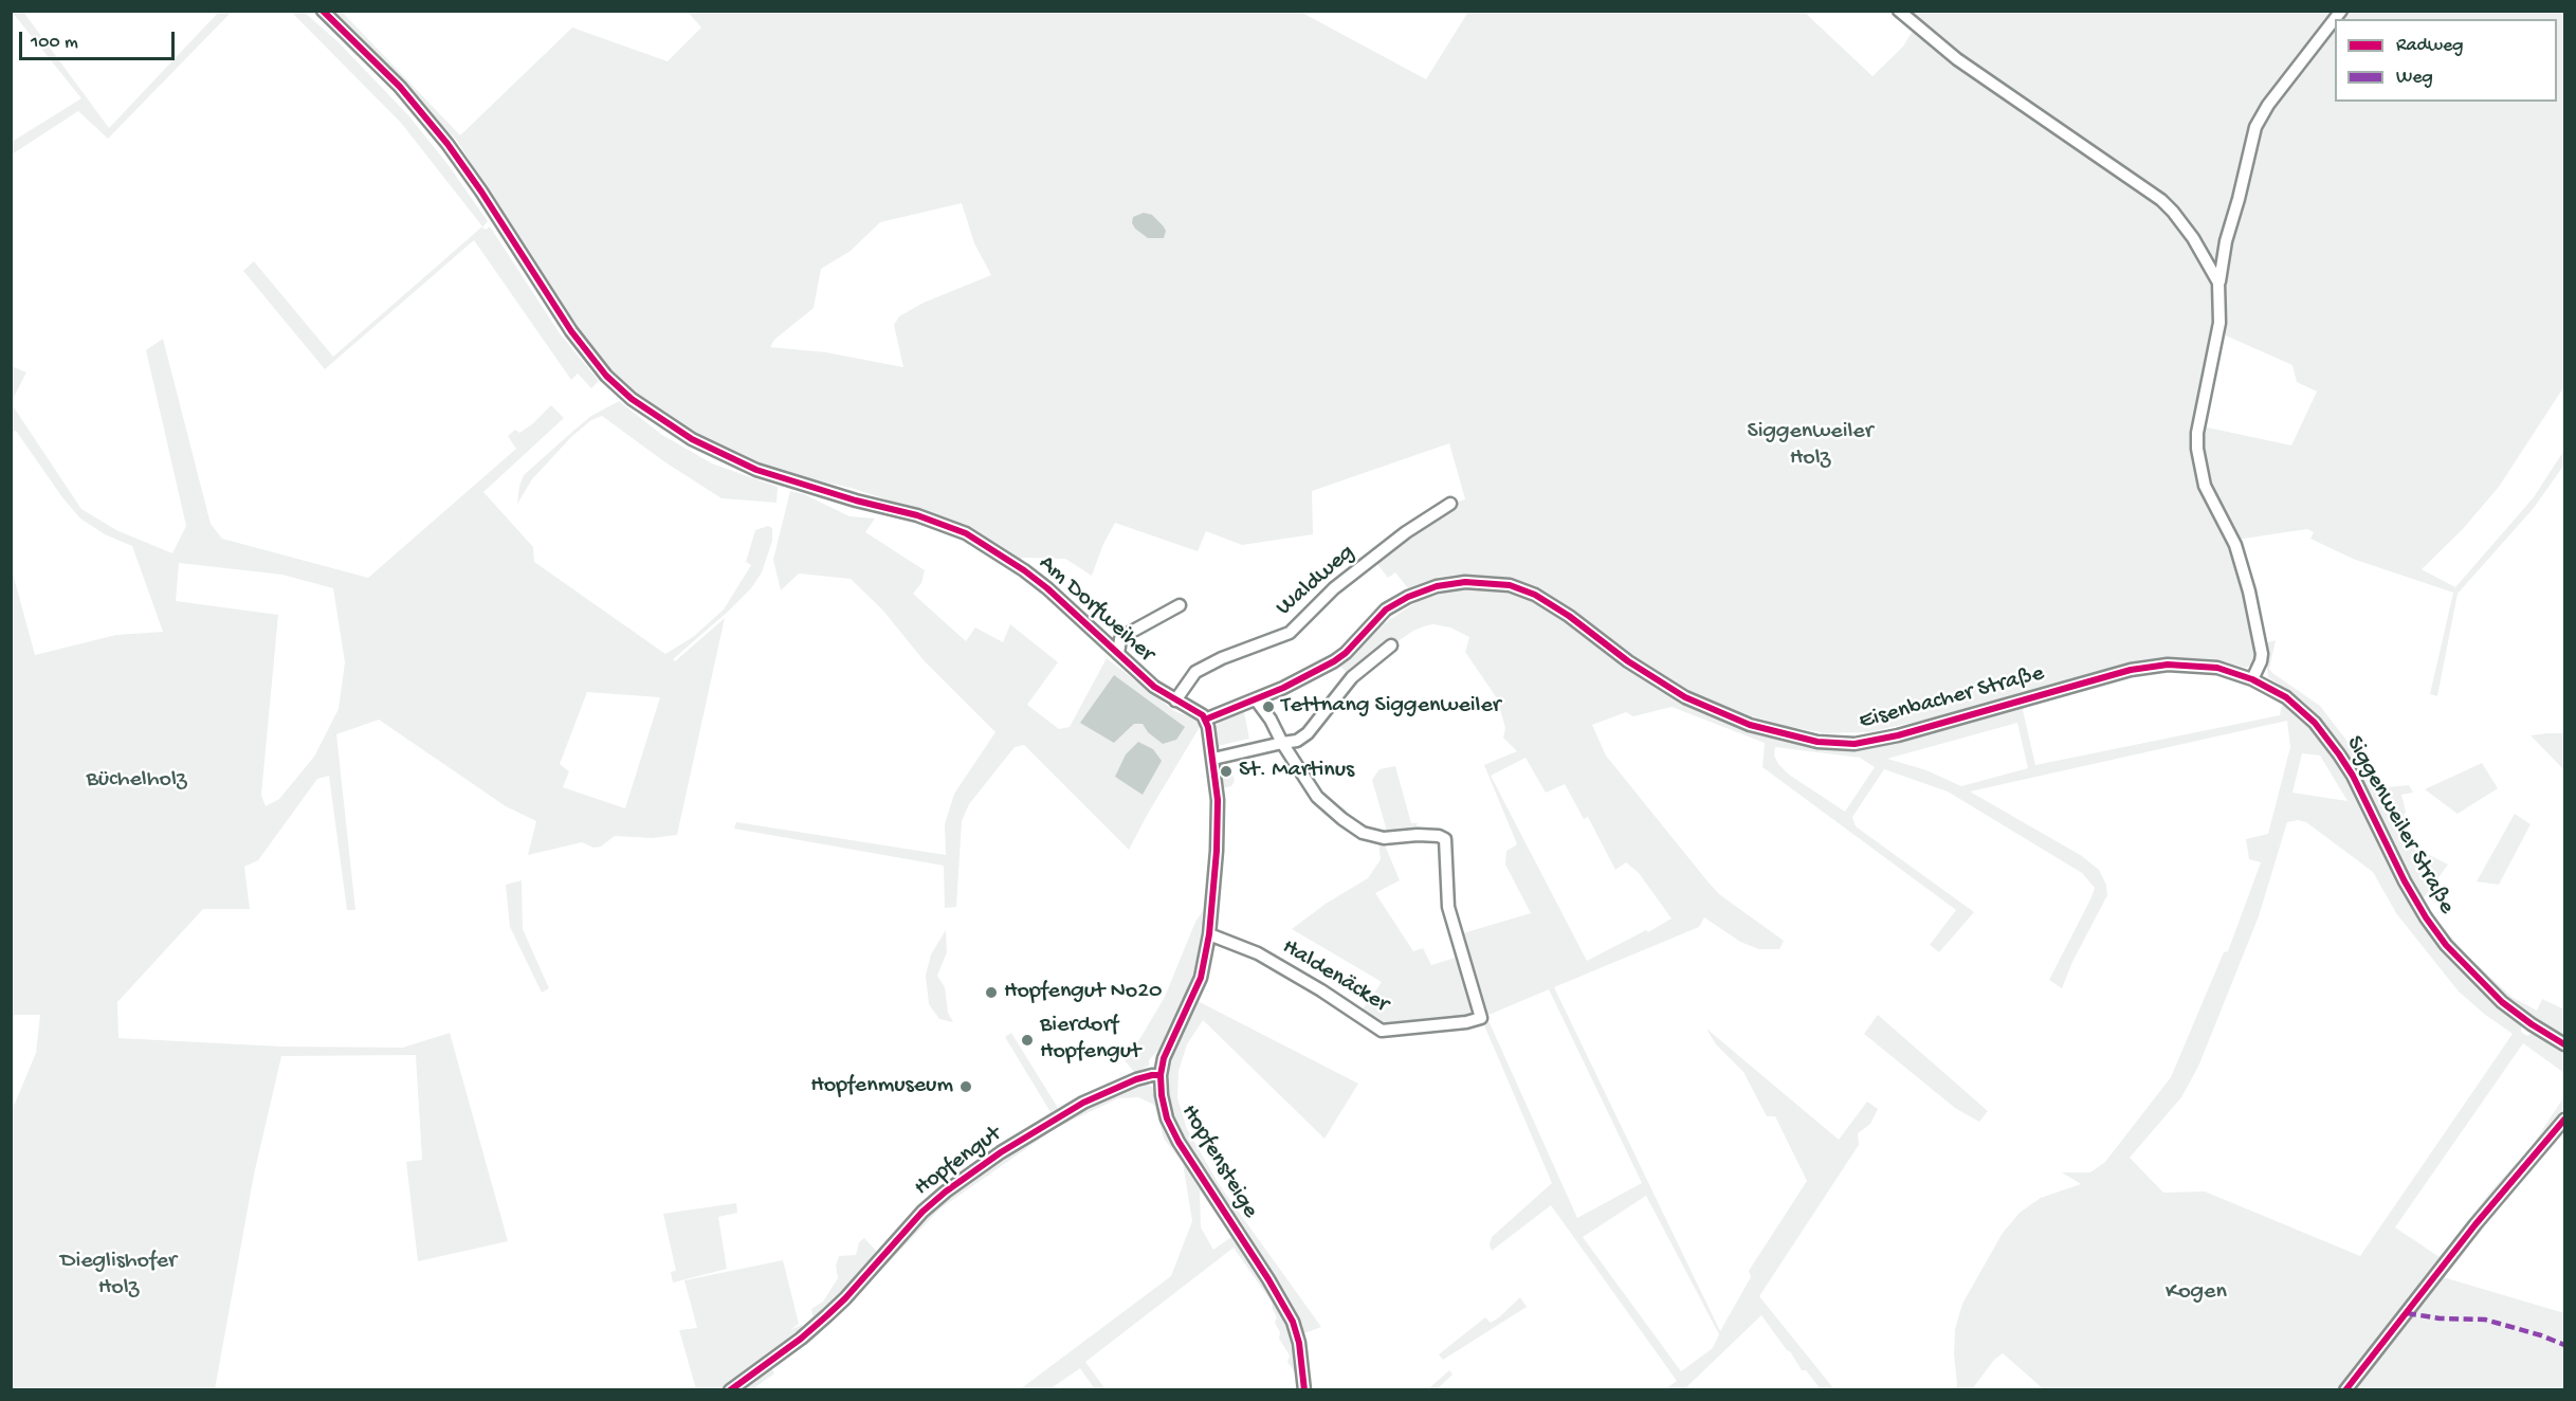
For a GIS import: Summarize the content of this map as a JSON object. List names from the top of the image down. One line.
{"streets":{"street":["Waldweg","Am Dorfweiher","Eisenbacher Straße","Siggenweiler Straße","Haldenäcker","Hopfengut","Hopfensteige"]},"crossings":[["Waldweg","Am Dorfweiher"],["Am Dorfweiher","Eisenbacher Straße"],["Am Dorfweiher","Hopfensteige"],["Eisenbacher Straße","Siggenweiler Straße"],["Eisenbacher Straße","Hopfensteige"],["Haldenäcker","Hopfensteige"],["Hopfengut","Hopfensteige"]],"parks":["Siggenweiler Holz","Büchelholz","Dieglishofer Holz","Kogen"],"places":["Tettnang Siggenweiler","St. Martinus","Hopfengut No20","Bierdorf Hopfengut","Hopfenmuseum"],"legend":["Radweg","Weg"],"scale_bar":"100 m"}
